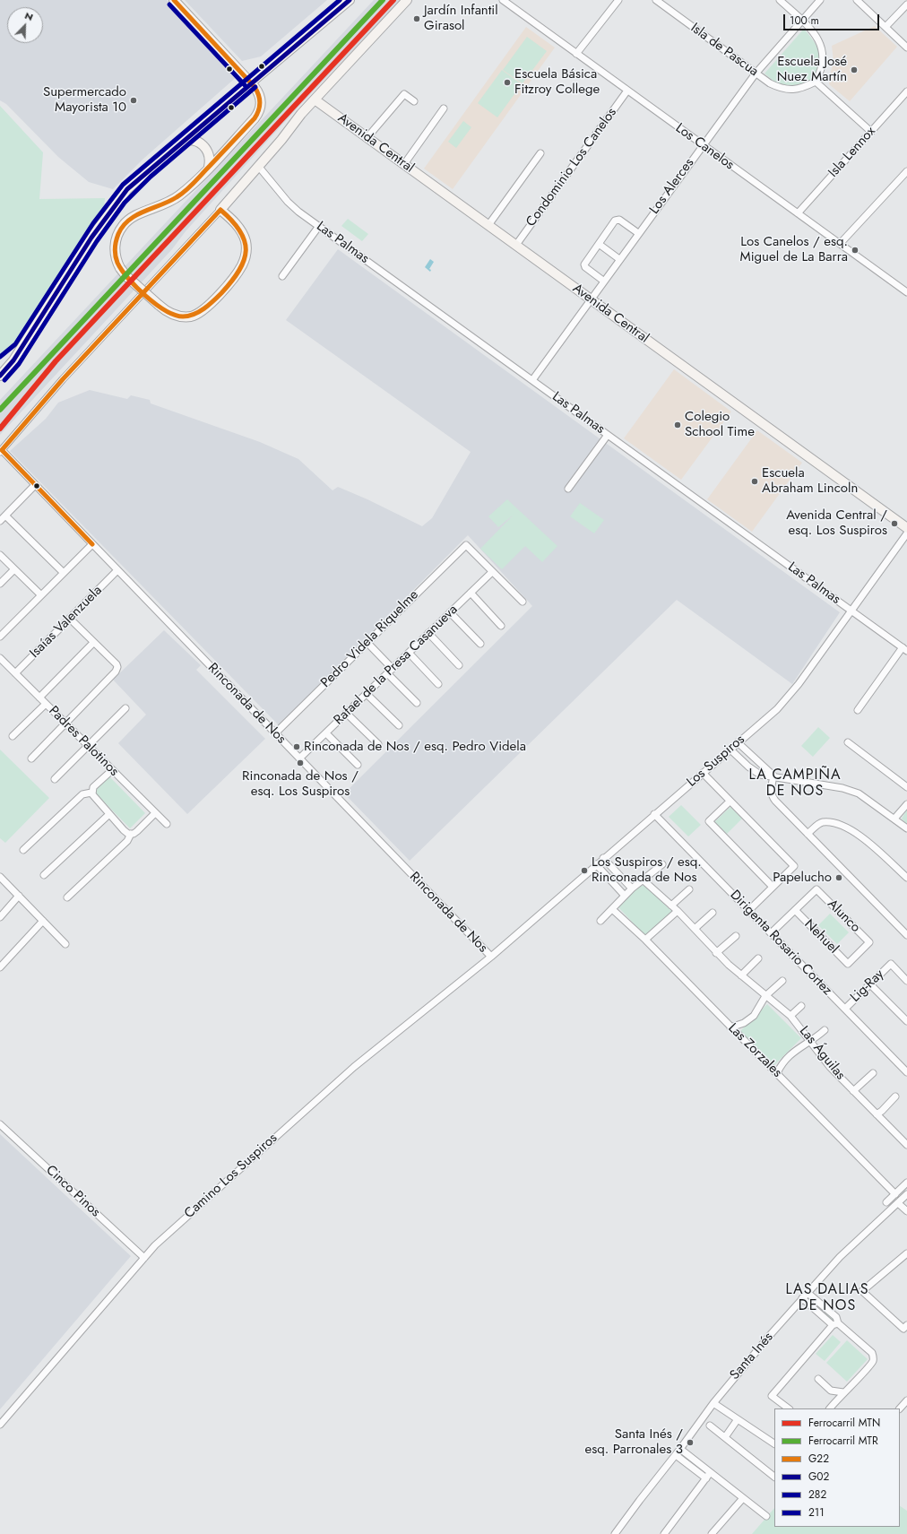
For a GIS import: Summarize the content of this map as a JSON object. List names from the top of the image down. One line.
{"streets":{"street":["Isla de Pascua","Avenida Central","Los Canelos","Isla Lennox","Condominio Los Canelos","Los Alerces","Las Palmas","Isaías Valenzuela","Pedro Videla Riquelme","Rafael de la Presa Casanueva","Rinconada de Nos","Padres Palotinos","Los Suspiros","Alunco","Nehuel","Dirigenta Rosario Cortez","Lig-Ray","Las Zorzales","Las Águilas","Camino Los Suspiros","Cinco Pinos","Santa Inés"]},"crossings":[["Isla de Pascua","Los Alerces"],["Avenida Central","Condominio Los Canelos"],["Avenida Central","Los Alerces"],["Los Canelos","Isla Lennox"],["Los Canelos","Condominio Los Canelos"],["Los Canelos","Los Alerces"],["Los Alerces","Las Palmas"],["Las Palmas","Los Suspiros"],["Isaías Valenzuela","Rinconada de Nos"],["Isaías Valenzuela","Padres Palotinos"],["Pedro Videla Riquelme","Rafael de la Presa Casanueva"],["Pedro Videla Riquelme","Rinconada de Nos"],["Rafael de la Presa Casanueva","Rinconada de Nos"],["Rinconada de Nos","Los Suspiros"],["Rinconada de Nos","Camino Los Suspiros"],["Los Suspiros","Dirigenta Rosario Cortez"],["Los Suspiros","Camino Los Suspiros"],["Alunco","Nehuel"],["Dirigenta Rosario Cortez","Lig-Ray"],["Camino Los Suspiros","Cinco Pinos"]],"districts":["LA CAMPIÑA DE NOS","LAS DALIAS DE NOS"],"places":["Jardín Infantil Girasol","Escuela José Nuez Martín","Escuela Básica Fitzroy College","Supermercado Mayorista 10","Los Canelos / esq. Miguel de La Barra","Colegio School Time","Escuela Abraham Lincoln","Avenida Central / esq. Los Suspiros","Rinconada de Nos / esq. Pedro Videla","Rinconada de Nos / esq. Los Suspiros","Los Suspiros / esq. Rinconada de Nos","Papelucho","Santa Inés / esq. Parronales 3"],"lines":["rail line MTN","rail line MTR","transit line G22","transit line G02","transit line 211","transit line 282"],"legend":["Ferrocarril MTN","Ferrocarril MTR","G22","G02","282","211"],"scale_bar":"100 m","north":"top right"}
